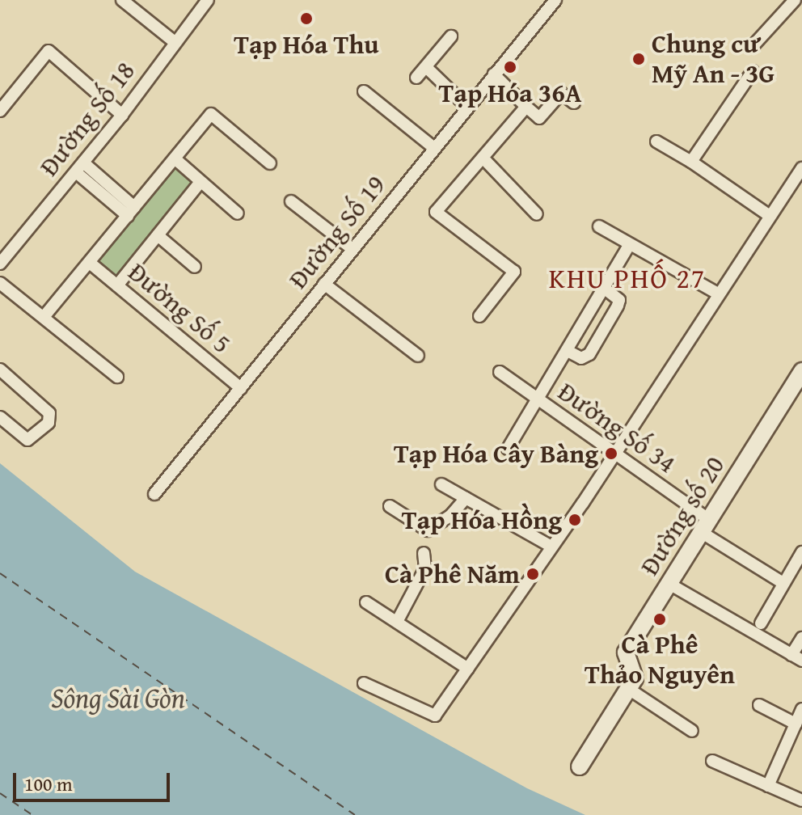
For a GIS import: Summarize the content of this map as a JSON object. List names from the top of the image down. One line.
{"streets":{"street":["Đường Số 18","Đường Số 19","Đường Số 5","Đường Số 34","Đường số 20"]},"crossings":[["Đường Số 19","Đường Số 5"],["Đường Số 34","Đường số 20"]],"districts":["KHU PHỐ 27"],"water":["Sông Sài Gòn"],"places":["Tạp Hóa Thu","Chung cư Mỹ An - 3G","Tạp Hóa 36A","Tạp Hóa Cây Bàng","Tạp Hóa Hồng","Cà Phê Năm","Cà Phê Thảo Nguyên"],"scale_bar":"100 m"}
